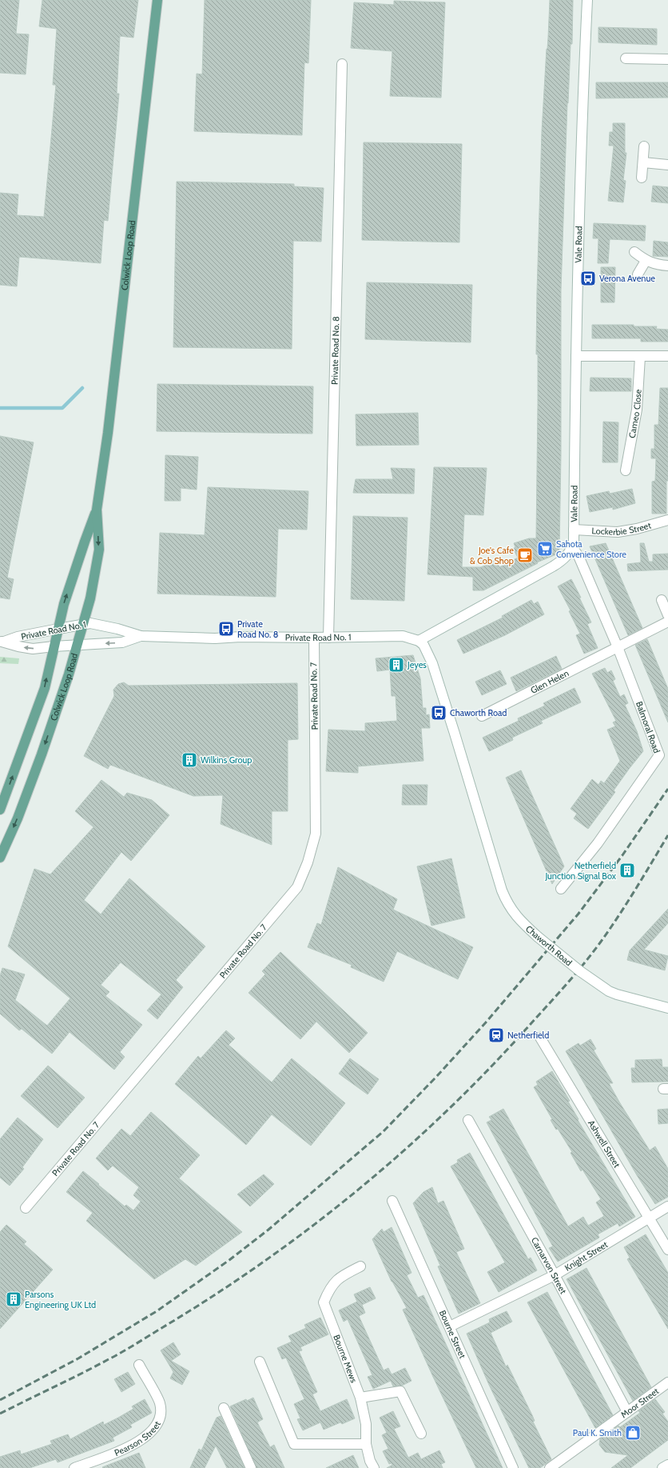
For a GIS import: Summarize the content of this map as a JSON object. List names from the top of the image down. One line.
{"streets":{"main road":["Colwick Loop Road"],"street":["Vale Road","Private Road No. 8","Cameo Close","Lockerbie Street","Private Road No. 1","Glen Helen","Private Road No. 7","Balmoral Road","Chaworth Road","Ashwell Street","Knight Street","Carnarvon Street","Bourne Street","Bourne Mews","Moor Street","Pearson Street"]},"crossings":[["Vale Road","Lockerbie Street"],["Vale Road","Balmoral Road"],["Colwick Loop Road","Private Road No. 1"],["Private Road No. 8","Private Road No. 1"],["Private Road No. 1","Private Road No. 7"],["Private Road No. 1","Chaworth Road"],["Glen Helen","Balmoral Road"],["Ashwell Street","Knight Street"],["Knight Street","Carnarvon Street"],["Knight Street","Bourne Street"],["Carnarvon Street","Moor Street"]],"places":{"bus stop":["Verona Avenue","Private Road No. 8","Chaworth Road"],"supermarket":["Sahota Convenience Store"],"cafe":["Joe's Cafe & Cob Shop"],"building":["Jeyes","Wilkins Group","Netherfield Junction Signal Box","Parsons Engineering UK Ltd"],"station":["Netherfield"],"shop":["Paul K. Smith"]}}
